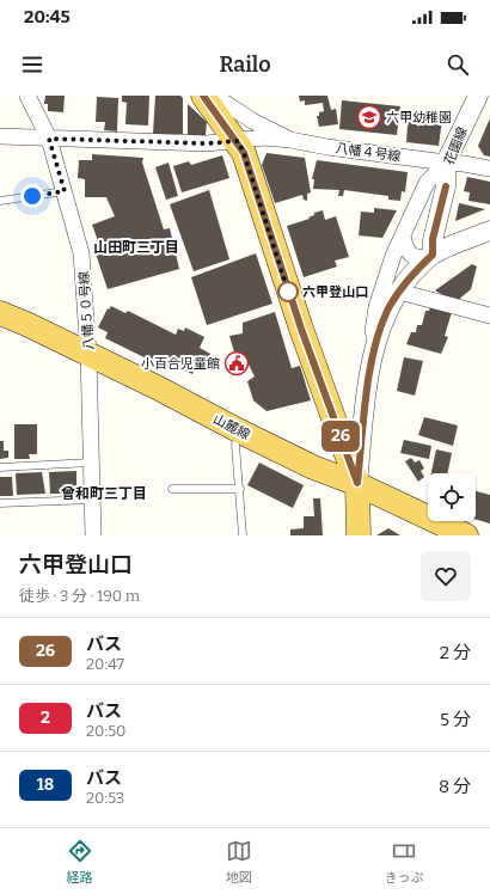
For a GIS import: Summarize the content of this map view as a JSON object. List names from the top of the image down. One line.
{"streets":{"main road":["山麓線"],"street":["花園線","八幡４号線","八幡５０号線"]},"crossings":[["花園線","八幡４号線"],["八幡４号線","八幡５０号線"],["八幡５０号線","山麓線"]],"districts":["山田町三丁目","曾和町三丁目"],"places":{"school or university":["六甲幼稚園"],"other":["六甲登山口"],"public building":["小百合児童館"]},"lines":["bus line 26"],"page":{"status":"20:45","header":"Railo","on_map":"26","heading":["六甲登山口","徒歩 · 3 分 · 190 m"],"list":[{"mark":"26","name":"バス","note":"20:47","value":"2 分"},{"mark":"2","name":"バス","note":"20:50","value":"5 分"},{"mark":"18","name":"バス","note":"20:53","value":"8 分"}],"tabs":["経路","地図","きっぷ"]}}
